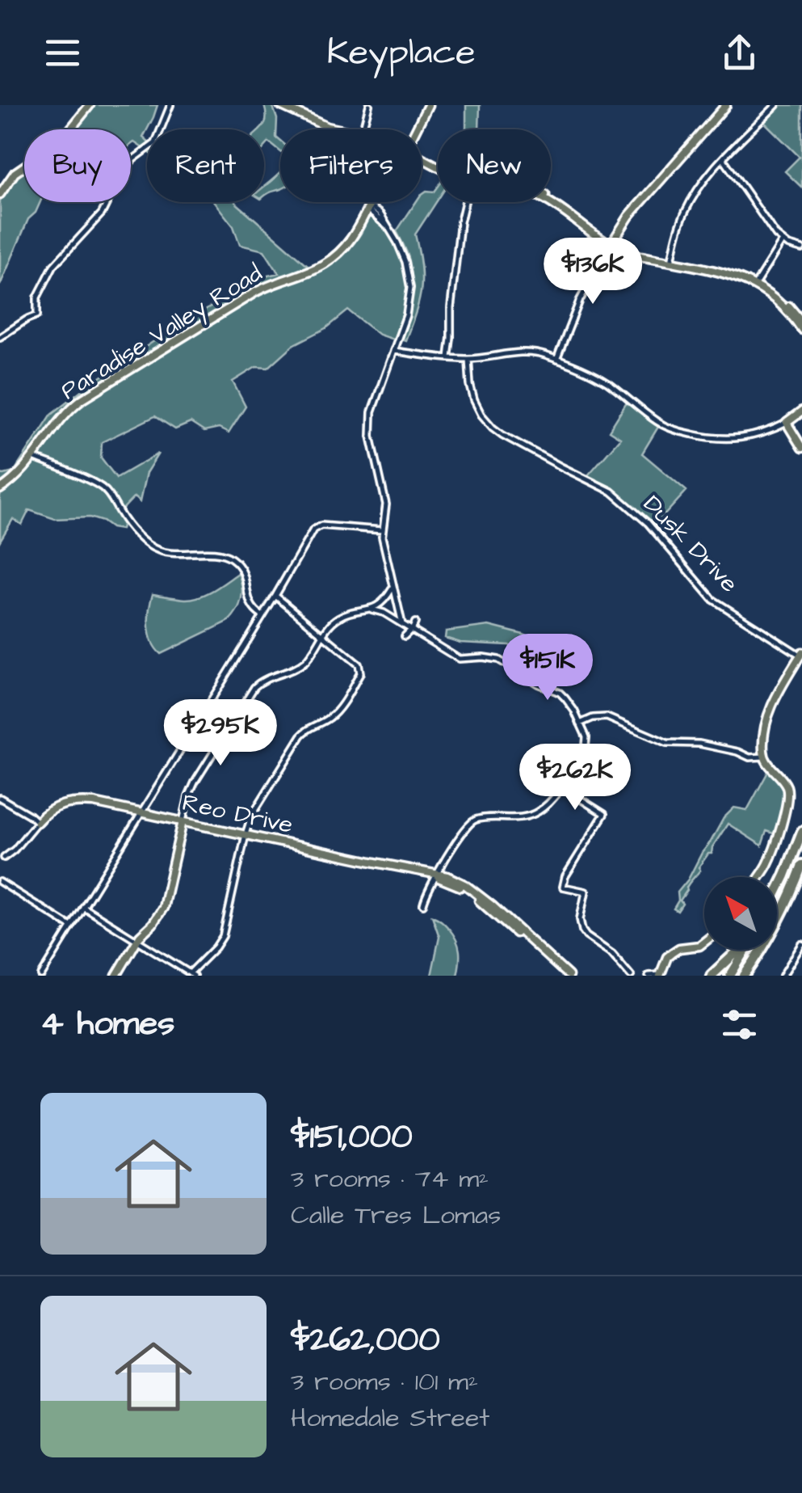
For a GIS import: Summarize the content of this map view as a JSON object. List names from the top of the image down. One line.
{"streets":{"main road":["Paradise Valley Road","Reo Drive"],"street":["Dusk Drive"]},"north":"top left","page":{"header":"Keyplace","chip":["Buy","Rent","Filters","New"],"price":["$136K","$151K","$295K","$262K"],"heading":"4 homes","list":[{"name":"$151,000","note":"3 rooms · 74 m² · Calle Tres Lomas"},{"name":"$262,000","note":"3 rooms · 101 m² · Homedale Street"}]}}
